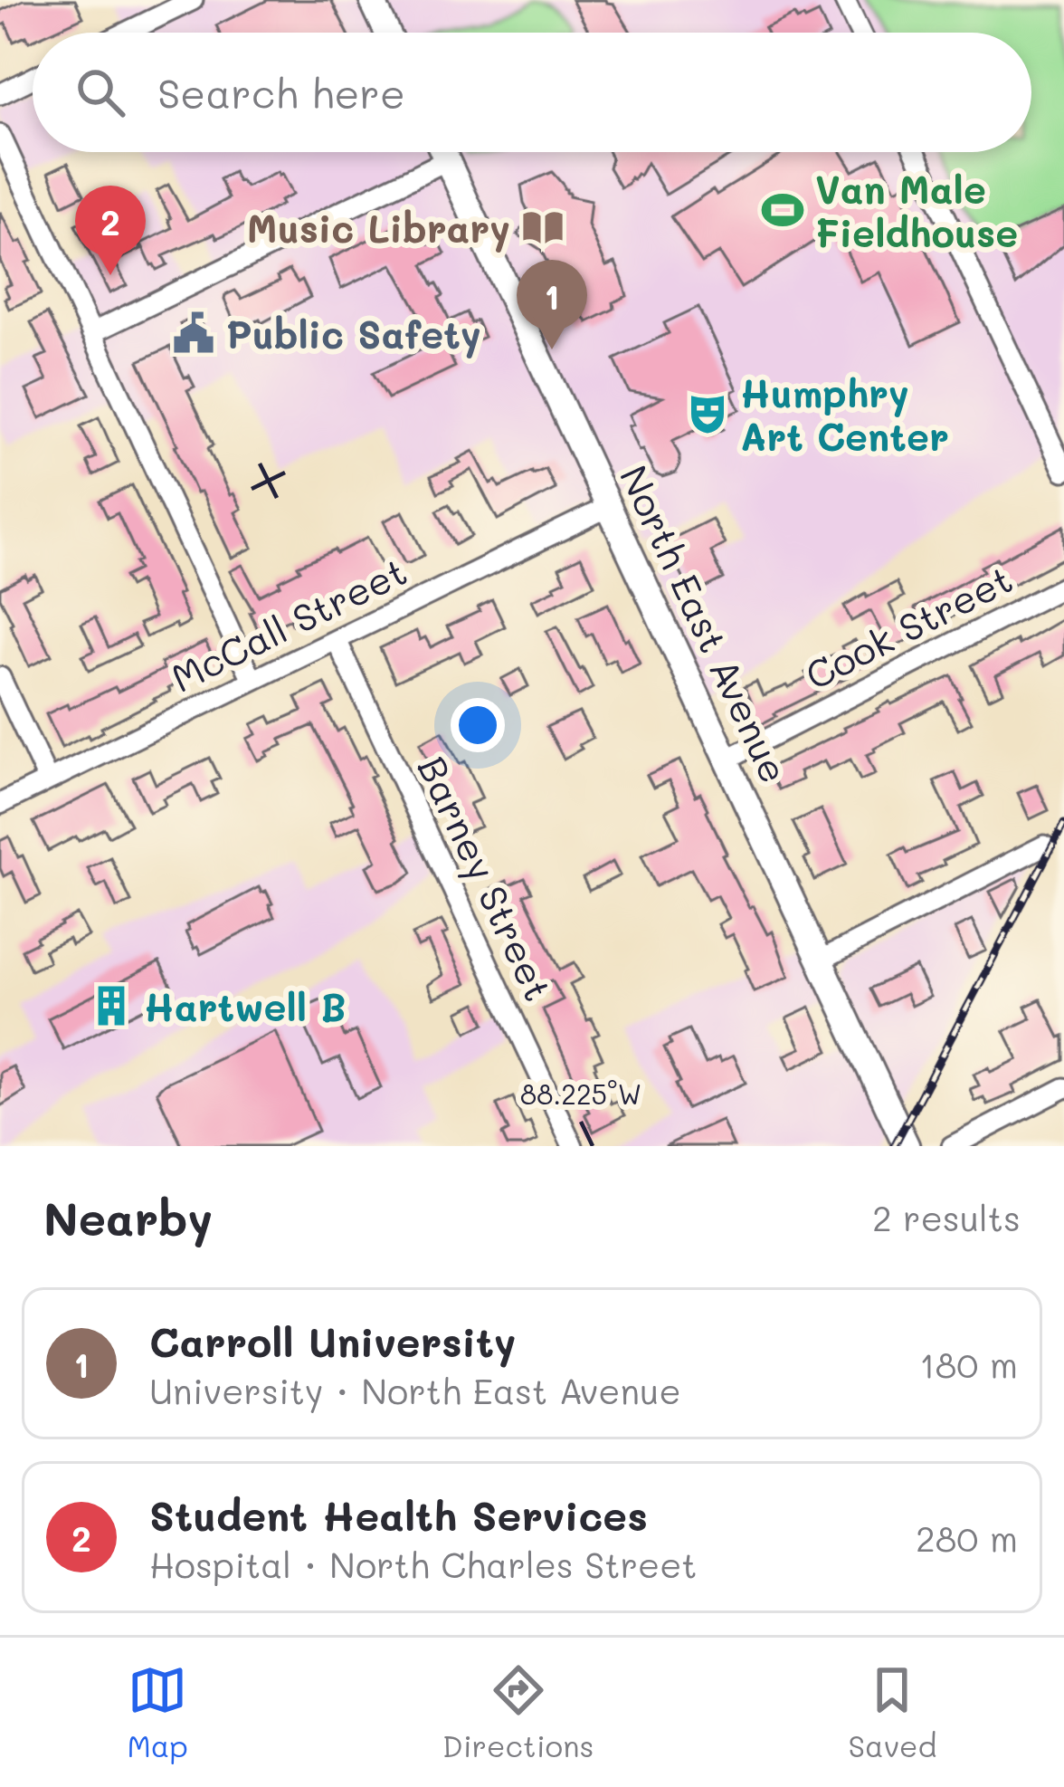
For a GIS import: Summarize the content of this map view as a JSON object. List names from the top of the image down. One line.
{"streets":{"main road":["North East Avenue"],"street":["McCall Street","Cook Street","Barney Street"]},"crossings":[["McCall Street","North East Avenue"],["McCall Street","Barney Street"],["North East Avenue","Cook Street"]],"places":{"sports":["Van Male Fieldhouse"],"library":["Music Library"],"public building":["Public Safety"],"theatre":["Humphry Art Center"],"building":["Hartwell B"]},"page":{"search":"Search here","pins":["2","1"],"heading":["Nearby","2 results"],"list":[{"mark":"1","name":"Carroll University","note":"University · North East Avenue","value":"180 m"},{"mark":"2","name":"Student Health Services","note":"Hospital · North Charles Street","value":"280 m"}],"nav":["Map","Directions","Saved"]},"coordinates":["88.225°W"]}
